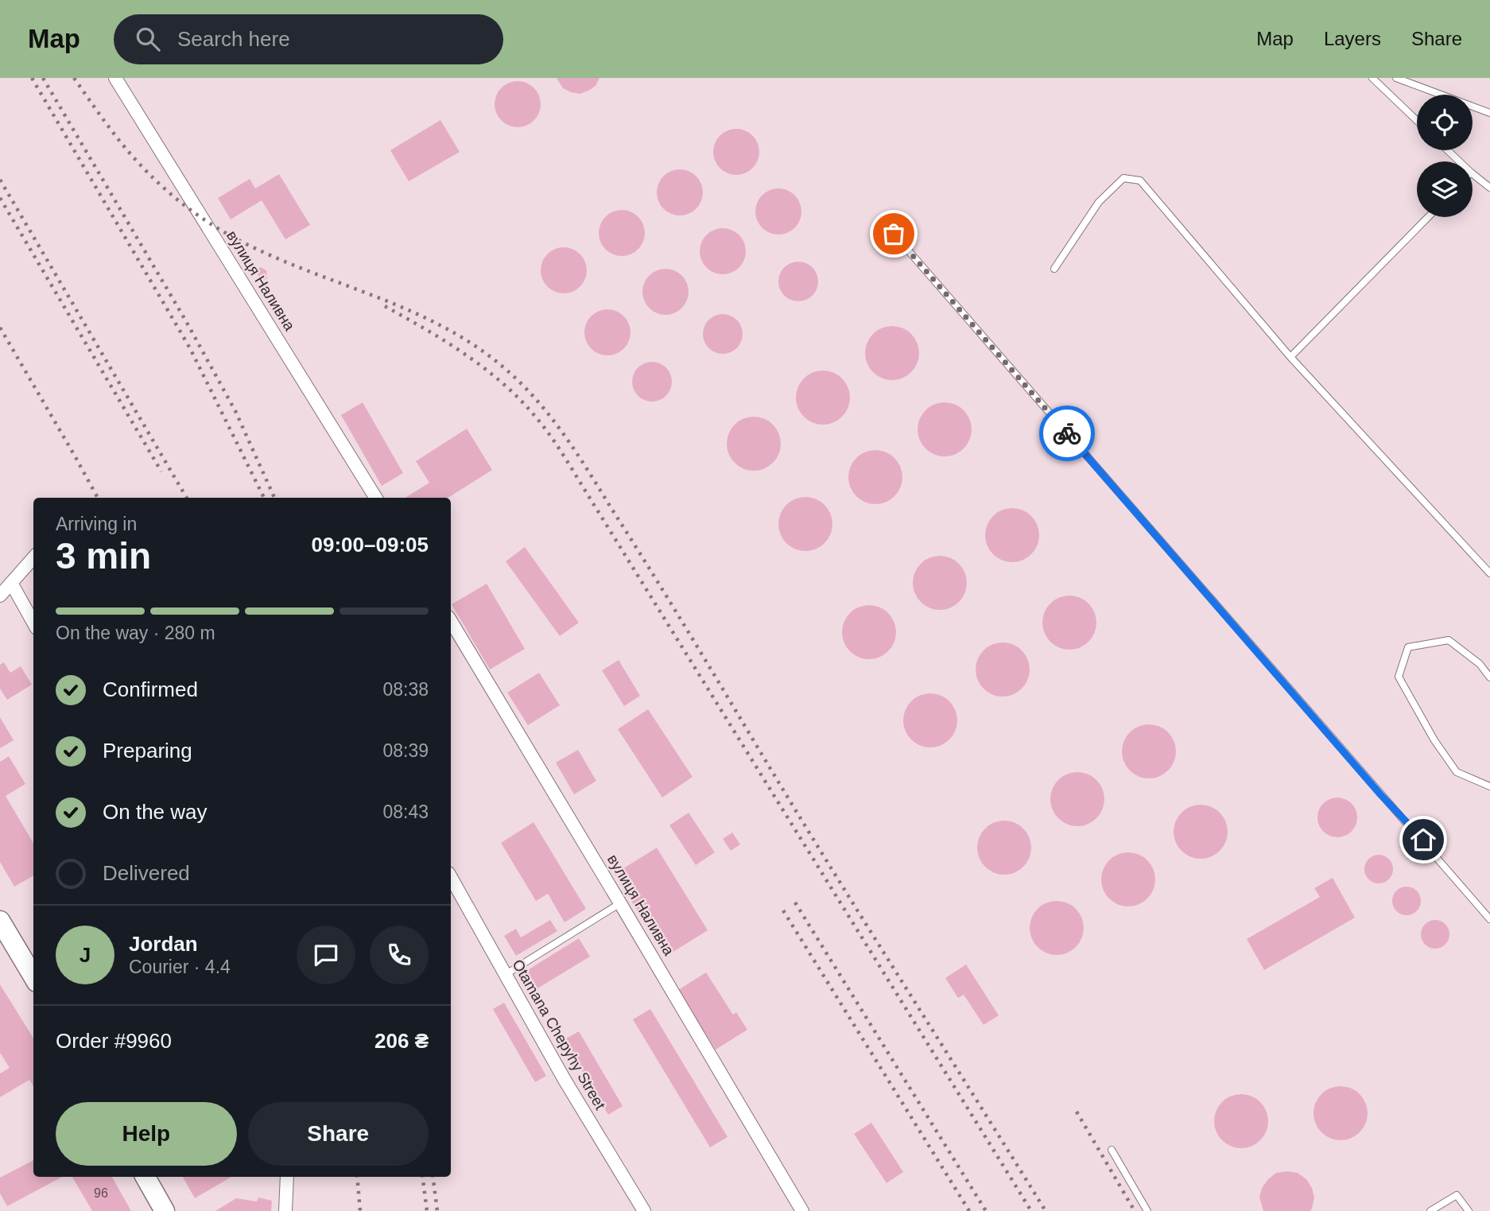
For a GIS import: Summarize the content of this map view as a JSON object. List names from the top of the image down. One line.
{"streets":{"street":["вулиця Наливна","Otamana Chepyhy Street"]},"house_numbers":["96"],"page":{"header":"Map","search":"Search here","nav":["Map","Layers","Share"],"heading":["3 min","Arriving in","09:00–09:05"],"panel":["Jordan","Courier · 4.4","Order #9960","206 ₴"],"bar":"On the way · 280 m","list":[["Confirmed","08:38"],["Preparing","08:39"],["On the way","08:43"],"Delivered"],"round":"J","buttons":["Help","Share"]}}
